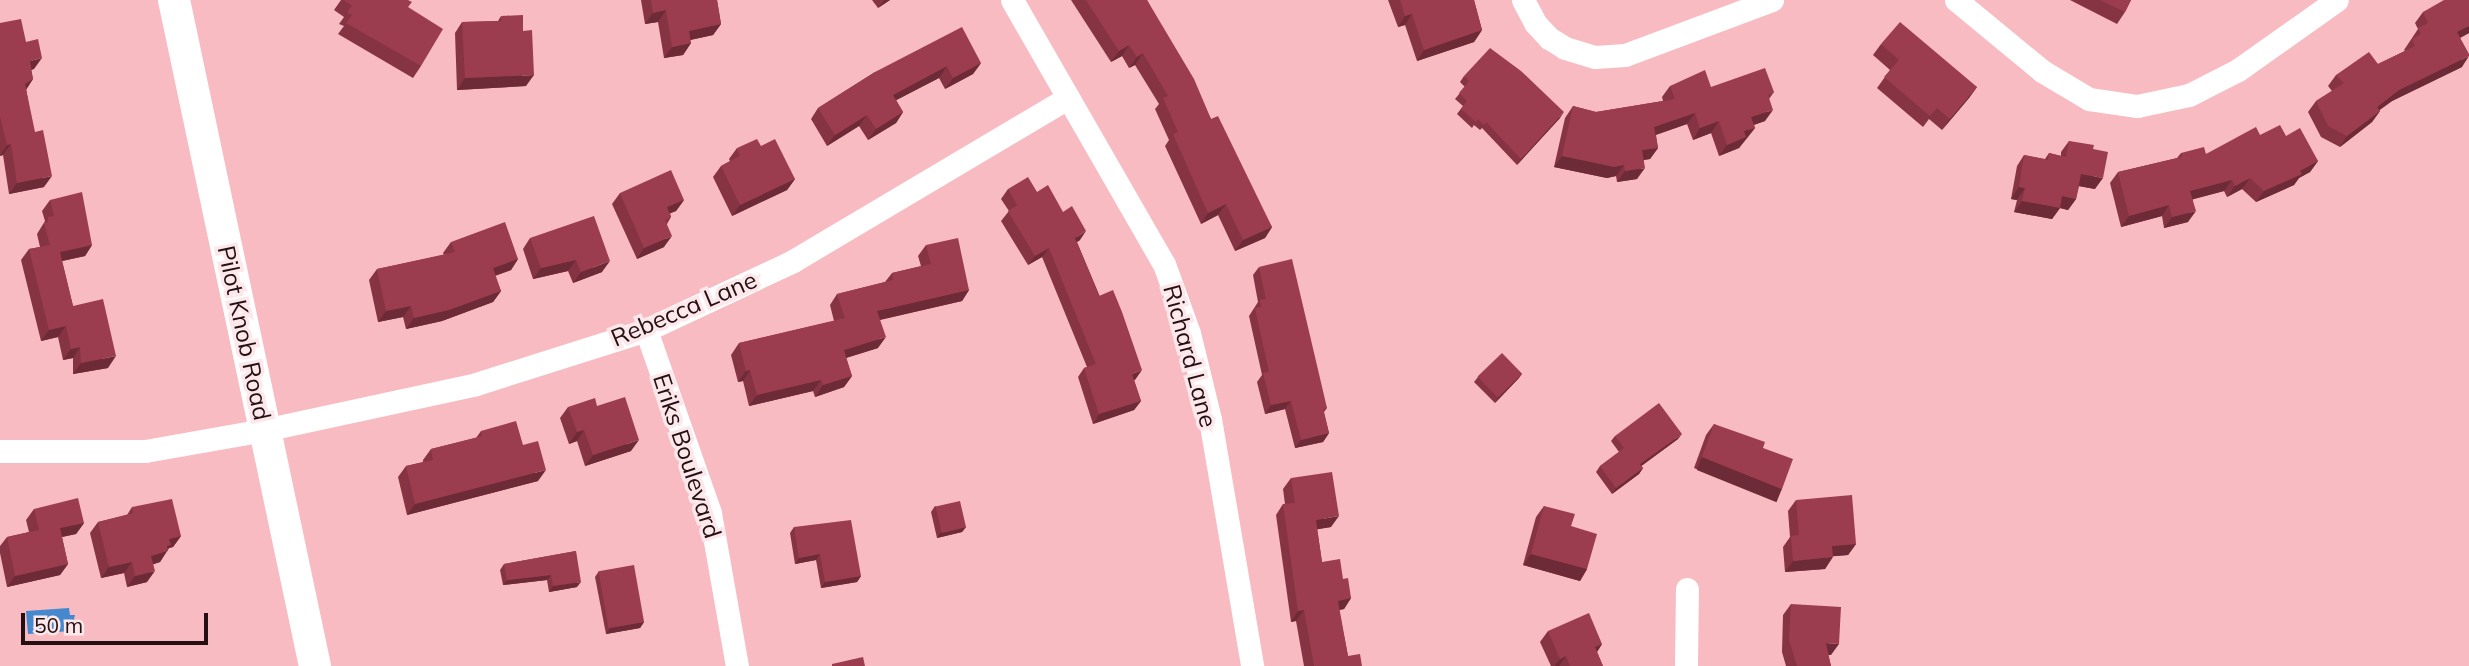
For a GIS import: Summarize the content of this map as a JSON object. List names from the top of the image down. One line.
{"streets":{"main road":["Pilot Knob Road"],"street":["Rebecca Lane","Richard Lane","Eriks Boulevard"]},"crossings":[["Rebecca Lane","Pilot Knob Road"],["Rebecca Lane","Richard Lane"],["Rebecca Lane","Eriks Boulevard"]],"scale_bar":"50 m"}
